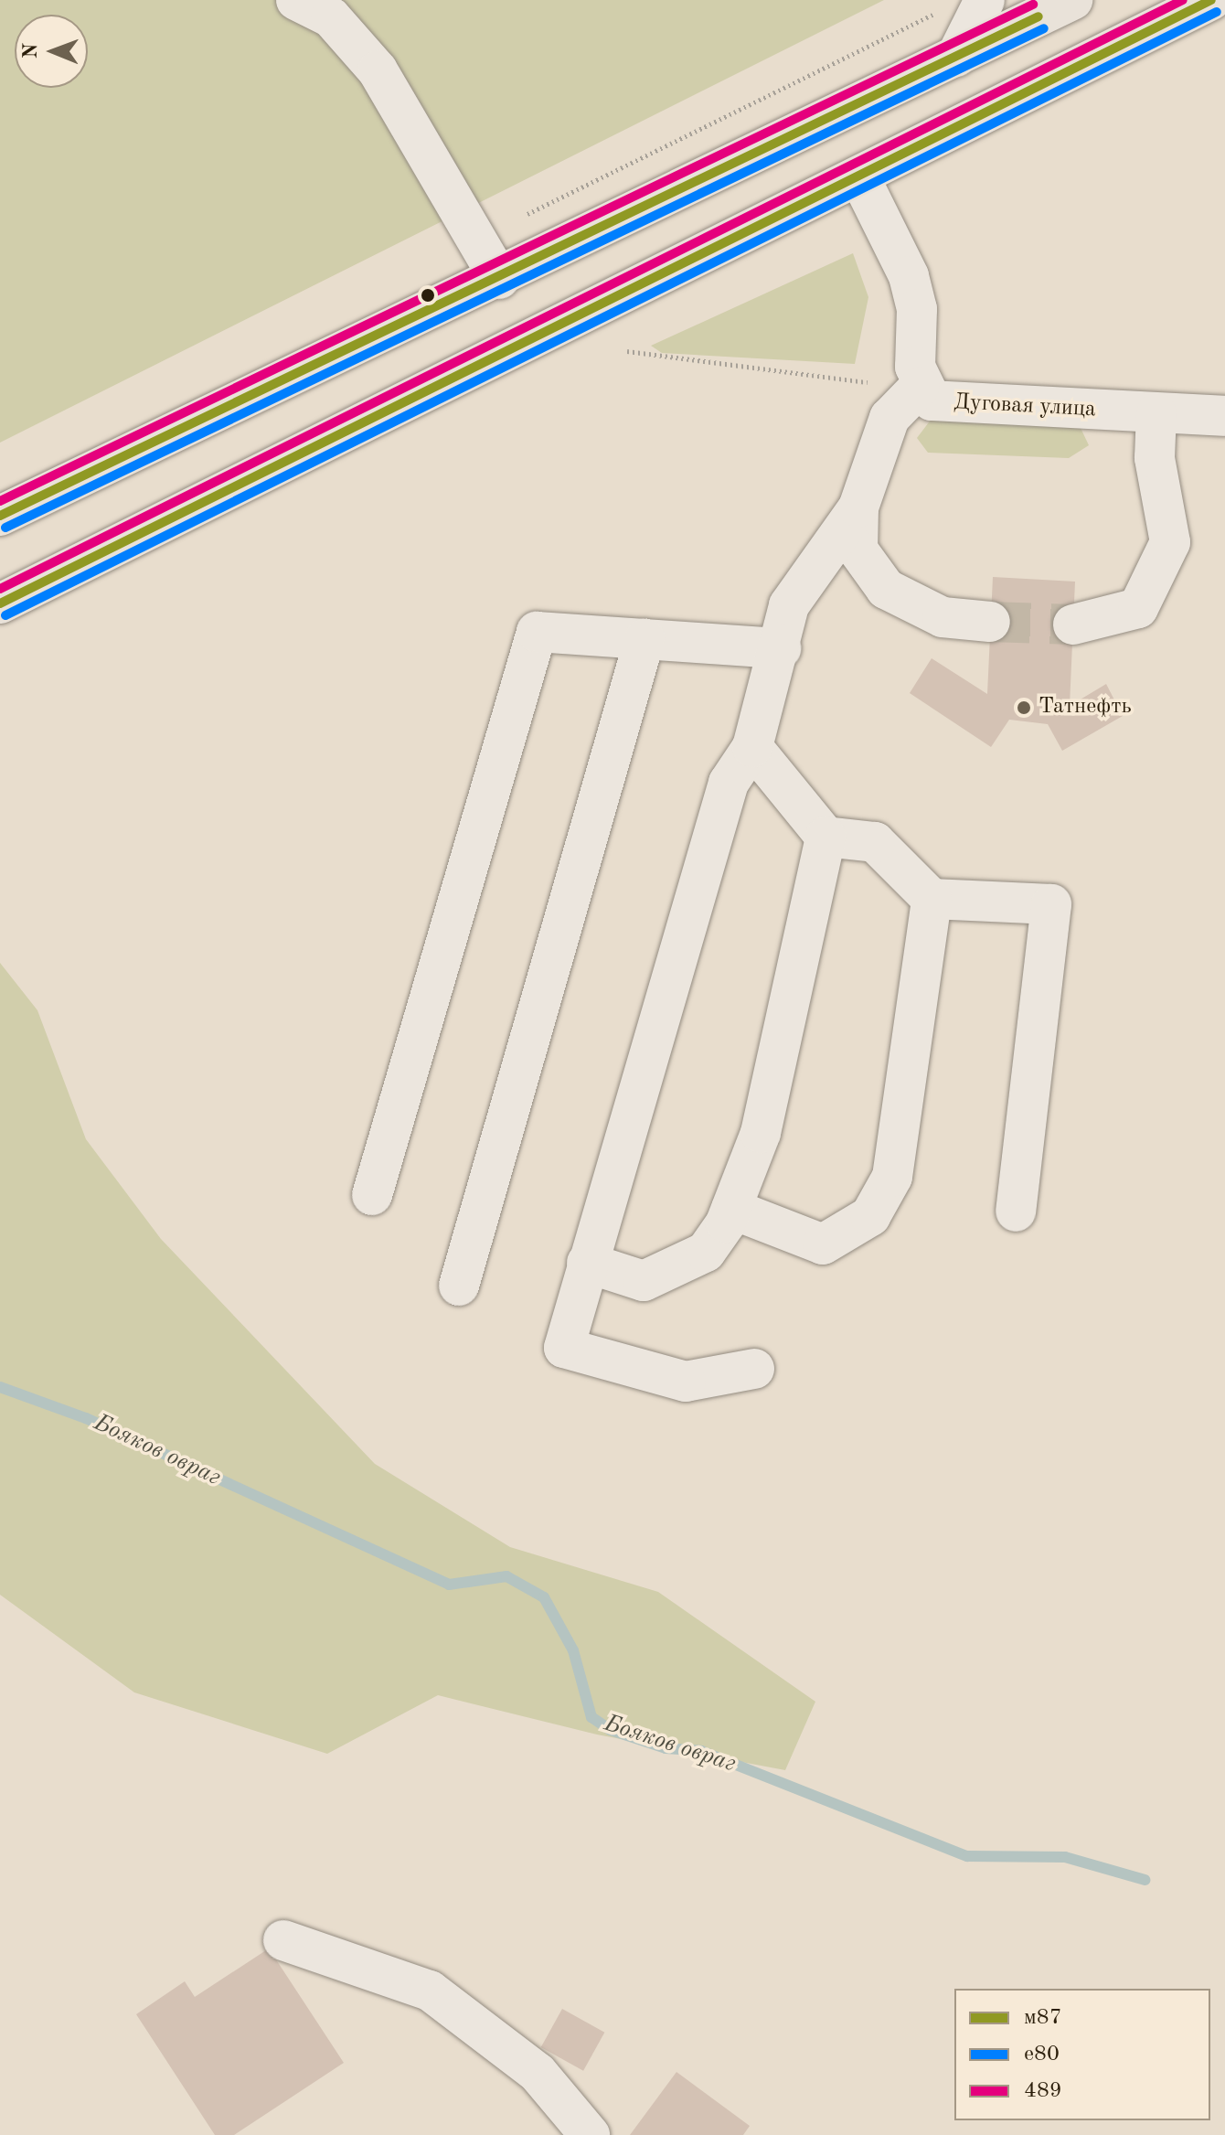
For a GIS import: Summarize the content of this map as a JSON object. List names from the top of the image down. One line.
{"streets":{"street":["Дуговая улица"]},"water":["Бояков овраг"],"places":["Татнефть"],"lines":["transit line м87","transit line 489","transit line е80"],"legend":["м87","е80","489"],"north":"left"}
